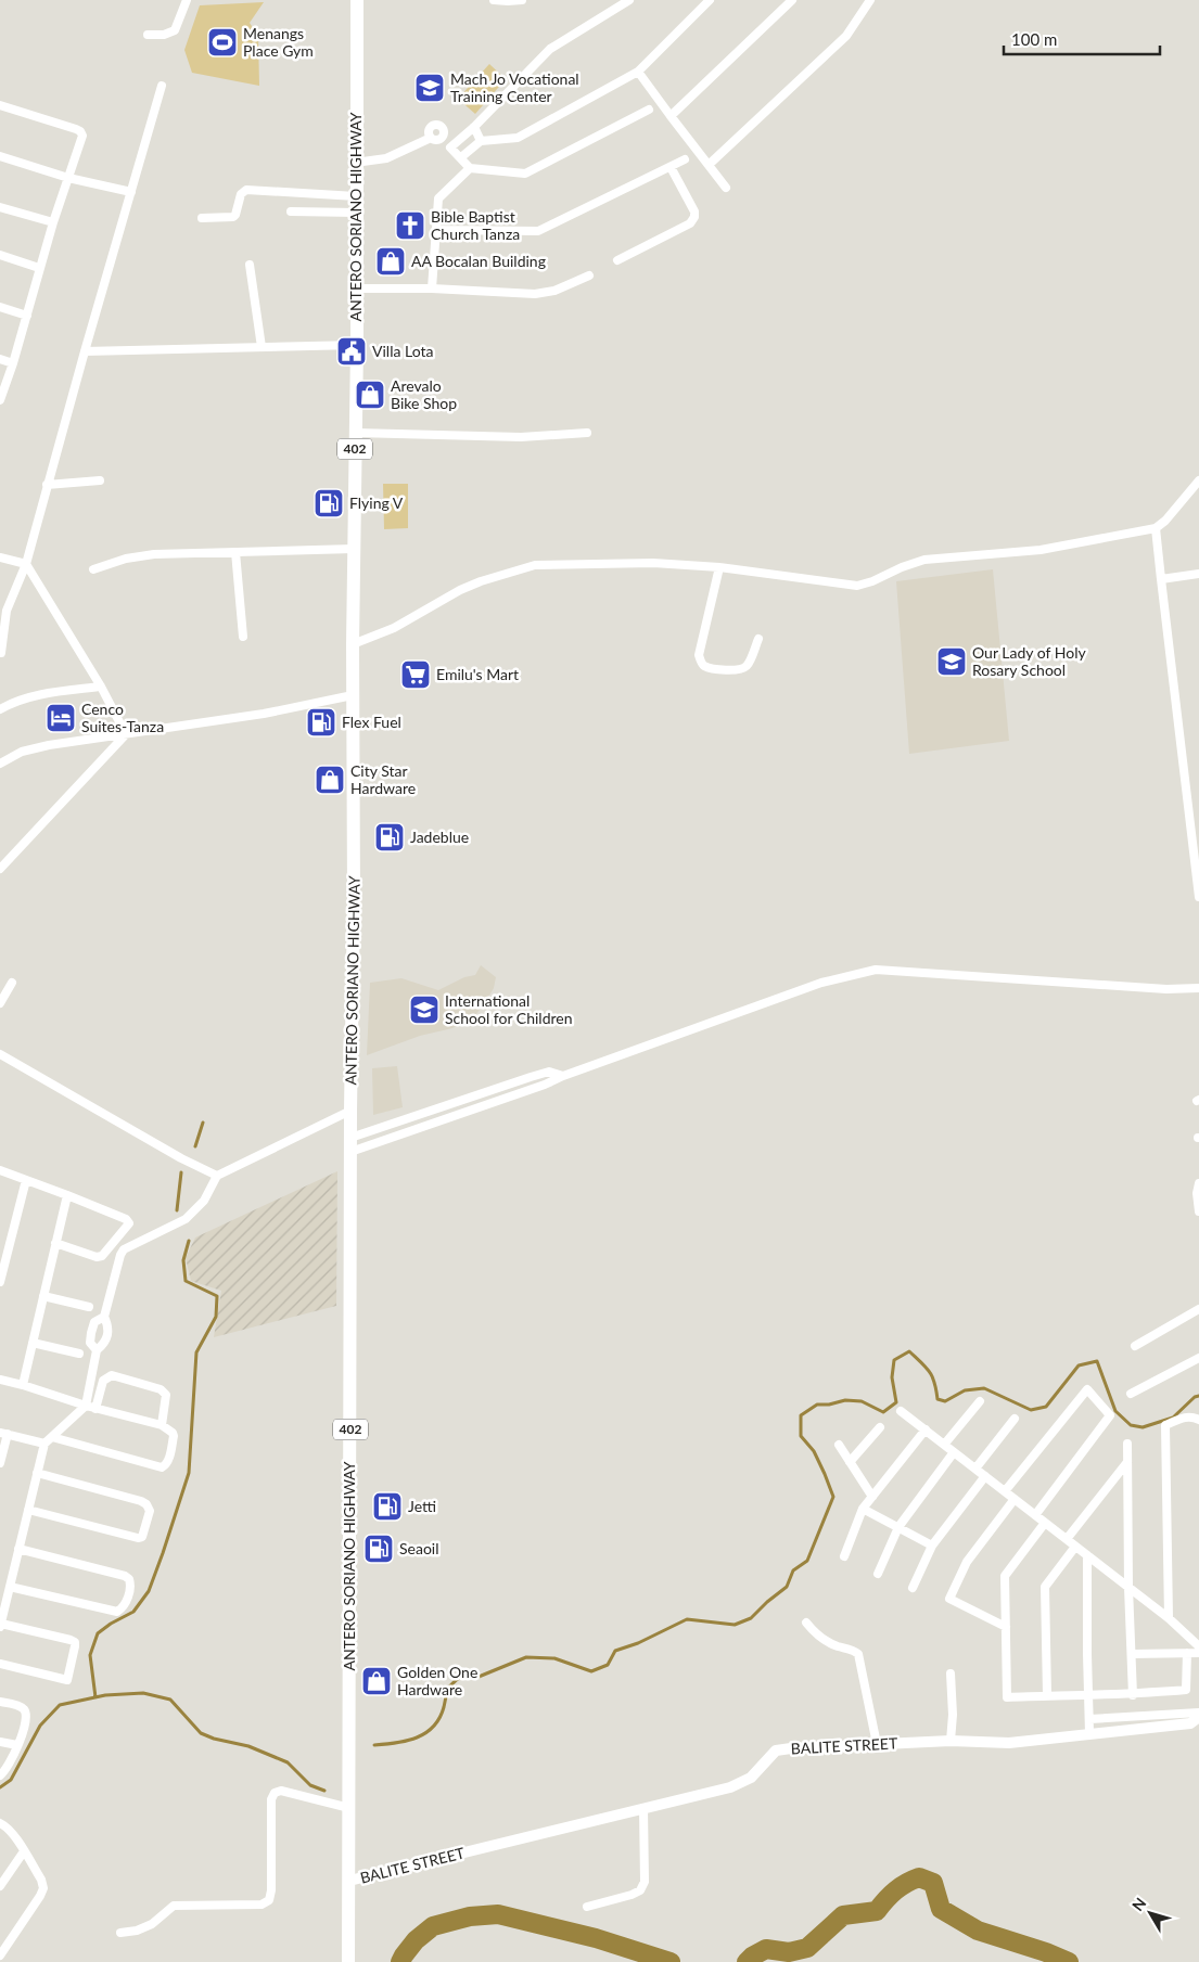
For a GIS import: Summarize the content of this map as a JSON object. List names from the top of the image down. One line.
{"streets":{"main road":["ANTERO SORIANO HIGHWAY","402"],"street":["BALITE STREET"]},"crossings":[["ANTERO SORIANO HIGHWAY","BALITE STREET"]],"places":{"sports":["Menangs Place Gym"],"school or university":["Mach Jo Vocational Training Center","Our Lady of Holy Rosary School","International School for Children"],"church":["Bible Baptist Church Tanza"],"shop":["AA Bocalan Building","Arevalo Bike Shop","City Star Hardware","Golden One Hardware"],"public building":["Villa Lota"],"fuel station":["Flying V","Flex Fuel","Jadeblue","Jetti","Seaoil"],"supermarket":["Emilu's Mart"],"hotel":["Cenco Suites-Tanza"]},"scale_bar":"100 m","north":"top left"}
